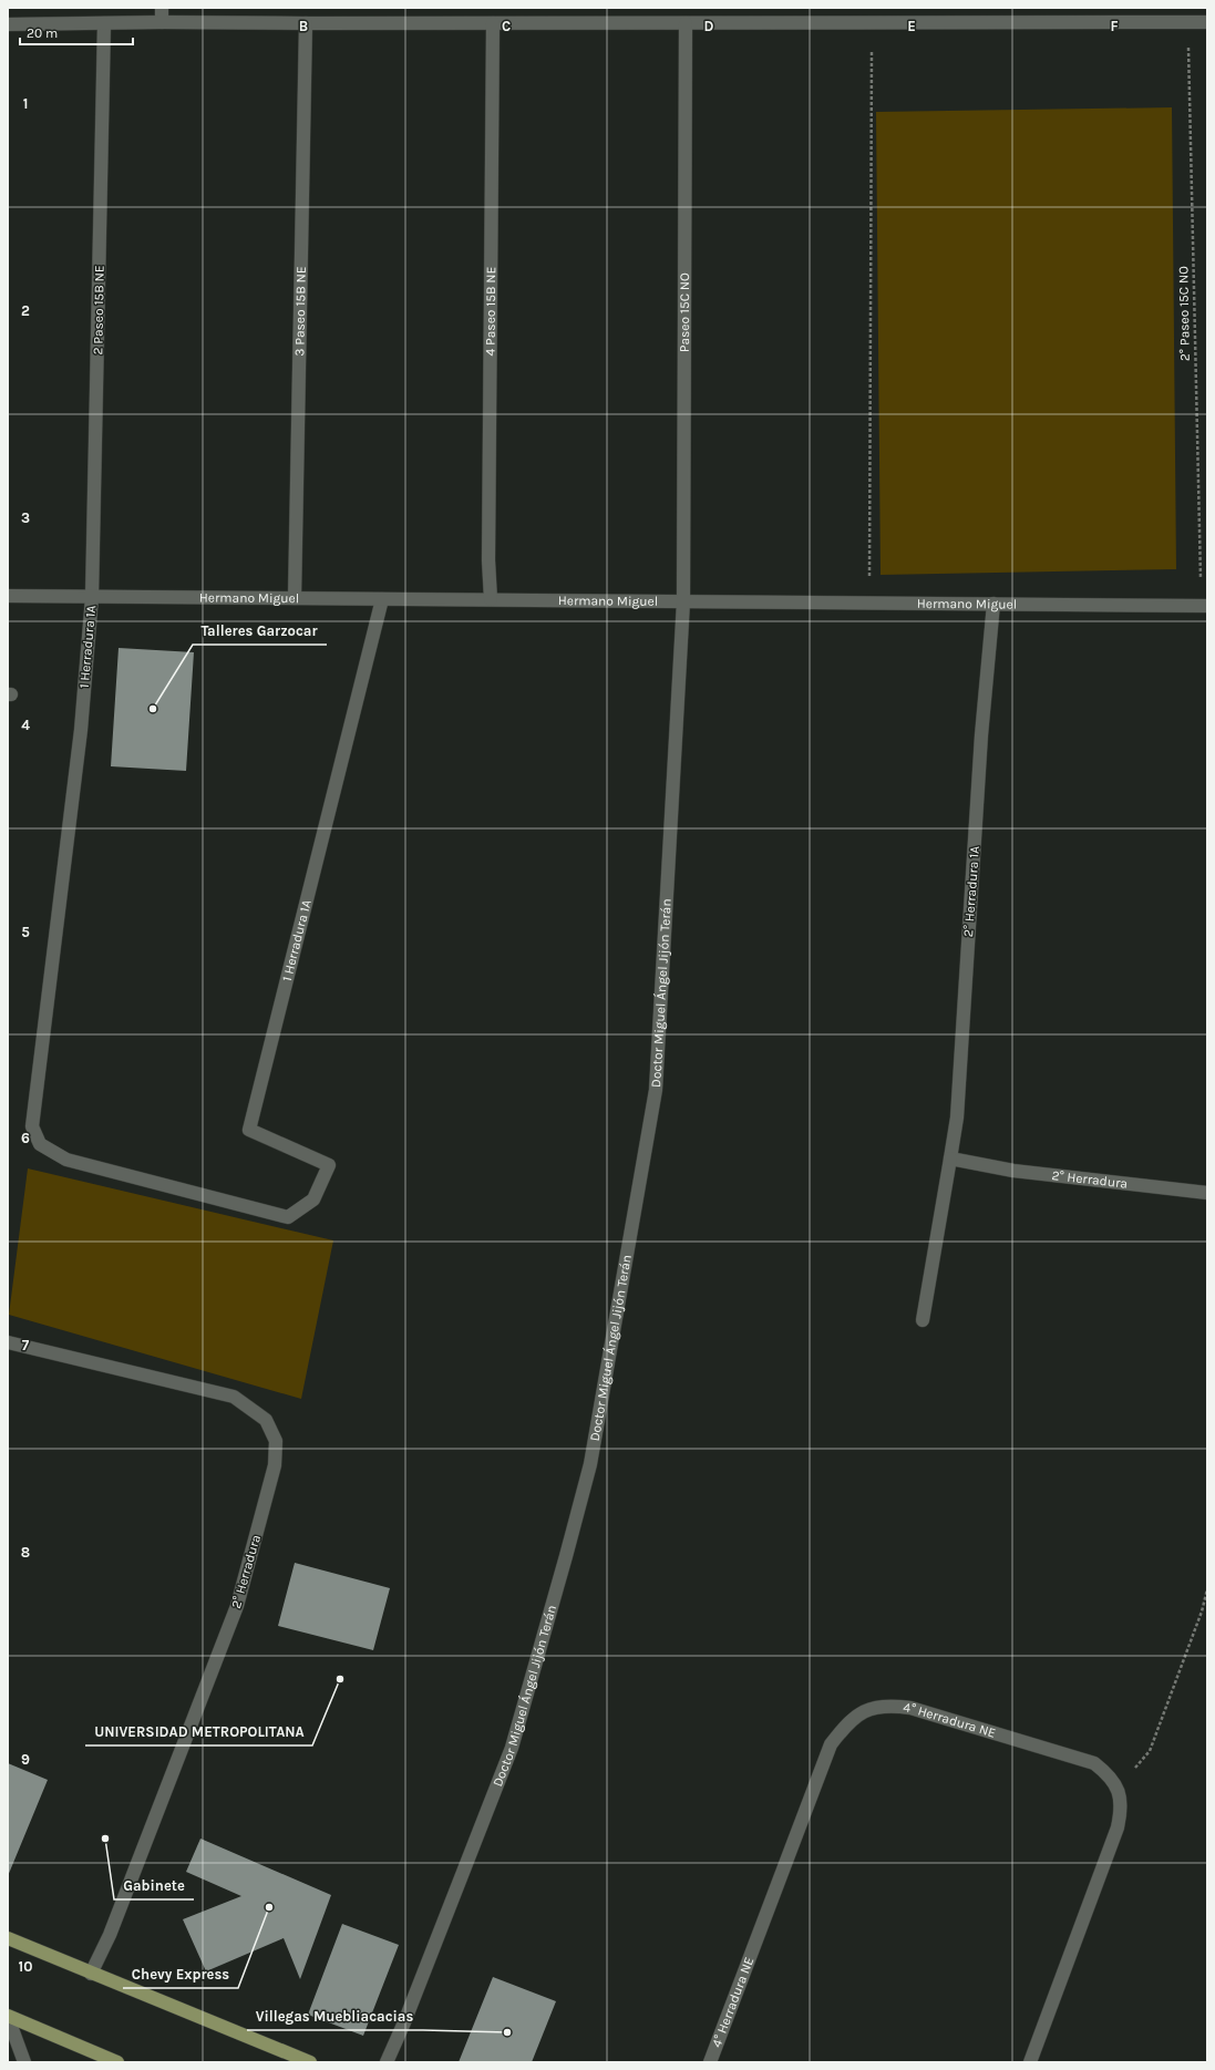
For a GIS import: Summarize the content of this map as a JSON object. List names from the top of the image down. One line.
{"streets":{"street":["2 Paseo 15B NE","3 Paseo 15B NE","4 Paseo 15B NE","Paseo 15C NO","Hermano Miguel","1 Herradura 1A","2° Herradura 1A","Doctor Miguel Ángel Jijón Terán","2° Herradura","4° Herradura NE"],"path":["2° Paseo 15C NO"]},"crossings":[["2 Paseo 15B NE","Hermano Miguel"],["2 Paseo 15B NE","1 Herradura 1A"],["3 Paseo 15B NE","Hermano Miguel"],["4 Paseo 15B NE","Hermano Miguel"],["Paseo 15C NO","Hermano Miguel"],["Paseo 15C NO","Doctor Miguel Ángel Jijón Terán"],["2° Paseo 15C NO","Hermano Miguel"],["Hermano Miguel","1 Herradura 1A"],["Hermano Miguel","2° Herradura 1A"],["Hermano Miguel","Doctor Miguel Ángel Jijón Terán"],["2° Herradura 1A","2° Herradura"]],"places":["Talleres Garzocar","UNIVERSIDAD METROPOLITANA","Gabinete","Chevy Express","Villegas Muebliacacias"],"scale_bar":"20 m","grid":{"columns":["B","C","D","E","F"],"rows":["1","2","3","4","5","6","7","8","9","10"]}}
